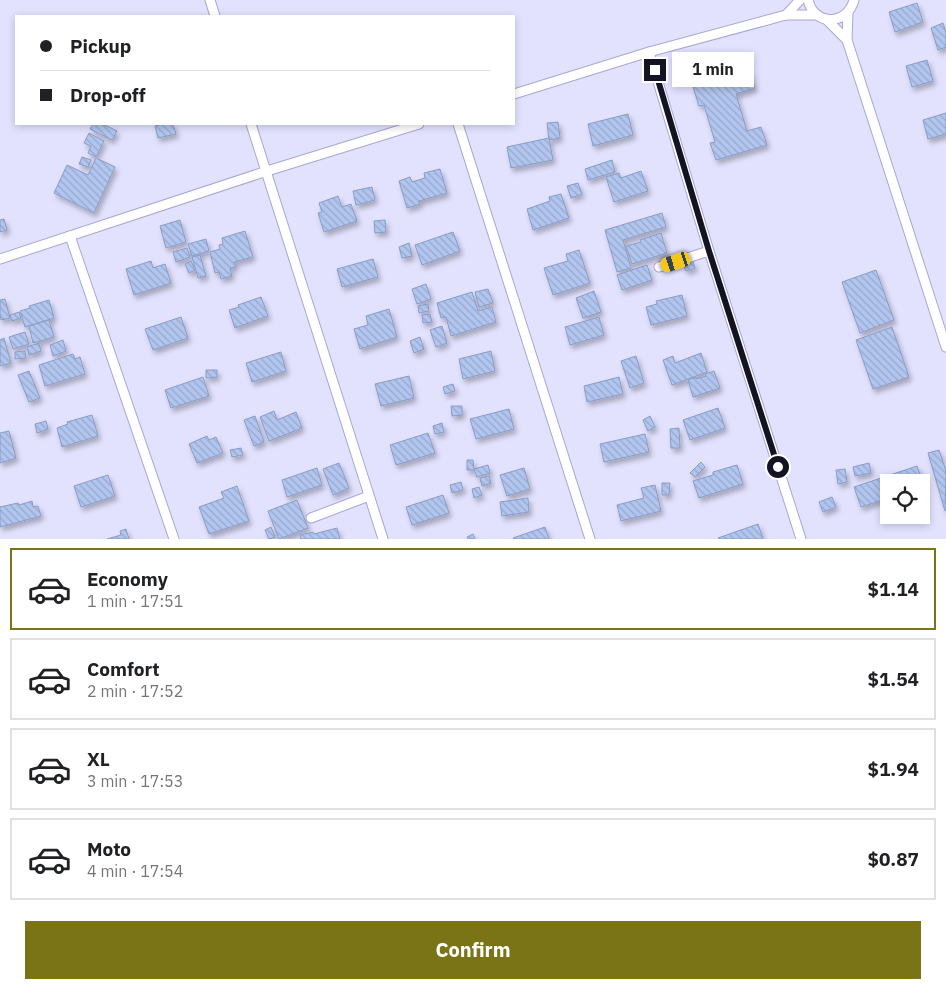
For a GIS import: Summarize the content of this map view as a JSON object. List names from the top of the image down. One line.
{"page":{"banner":["Pickup","Drop-off"],"bubble":"1 min","list":[{"name":"Economy","note":"1 min · 17:51","value":"$1.14"},{"name":"Comfort","note":"2 min · 17:52","value":"$1.54"},{"name":"XL","note":"3 min · 17:53","value":"$1.94"},{"name":"Moto","note":"4 min · 17:54","value":"$0.87"}],"buttons":"Confirm"}}
